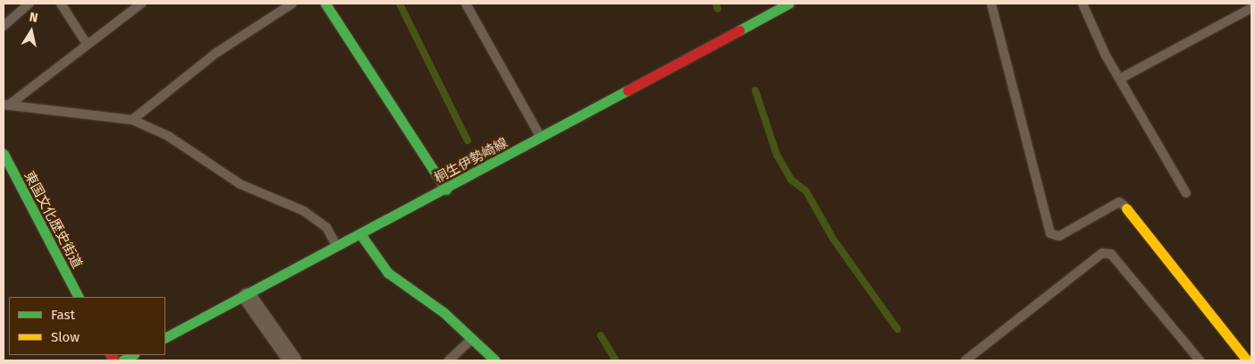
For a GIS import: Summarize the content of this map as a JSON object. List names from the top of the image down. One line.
{"streets":{"main road":["桐生伊勢崎線","東国文化歴史街道"]},"legend":["Fast","Slow"],"north":"top"}
